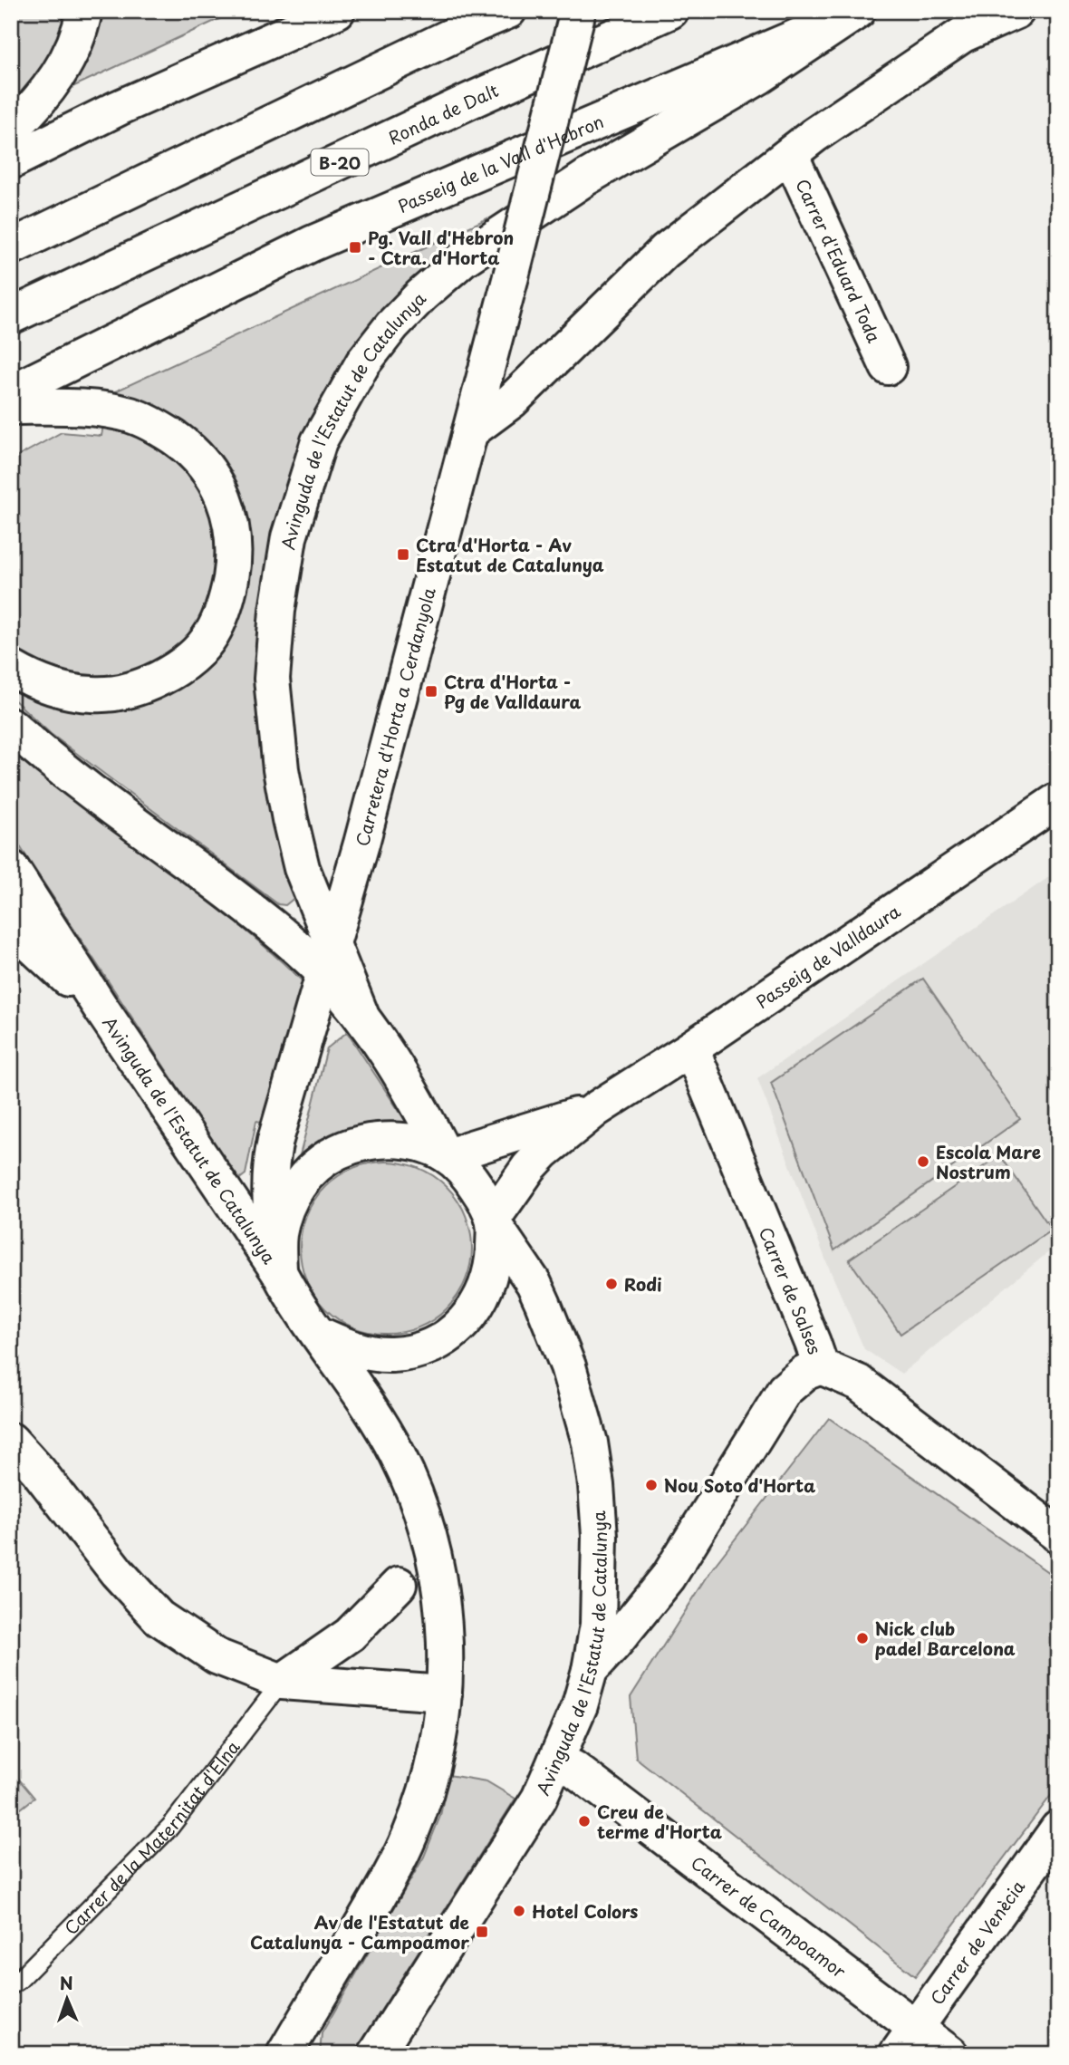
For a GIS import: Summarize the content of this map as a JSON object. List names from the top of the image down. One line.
{"streets":{"main road":["Ronda de Dalt","B-20","Passeig de la Vall d'Hebron","Carrer d'Eduard Toda","Avinguda de l'Estatut de Catalunya","Carretera d'Horta a Cerdanyola","Passeig de Valldaura","Carrer de Salses","Carrer de Campoamor","Carrer de Venècia"],"lane":["Carrer de la Maternitat d'Elna"]},"crossings":[["Passeig de la Vall d'Hebron","Avinguda de l'Estatut de Catalunya"],["Avinguda de l'Estatut de Catalunya","Carretera d'Horta a Cerdanyola"],["Avinguda de l'Estatut de Catalunya","Passeig de Valldaura"],["Avinguda de l'Estatut de Catalunya","Carrer de Campoamor"],["Passeig de Valldaura","Carrer de Salses"],["Carrer de Campoamor","Carrer de Venècia"]],"places":{"transit":["Pg. Vall d'Hebron - Ctra. d'Horta","Ctra d'Horta - Av Estatut de Catalunya","Ctra d'Horta - Pg de Valldaura","Av de l'Estatut de Catalunya - Campoamor"],"other":["Escola Mare Nostrum","Rodi","Nou Soto d'Horta","Nick club padel Barcelona","Creu de terme d'Horta","Hotel Colors"]},"north":"top"}
